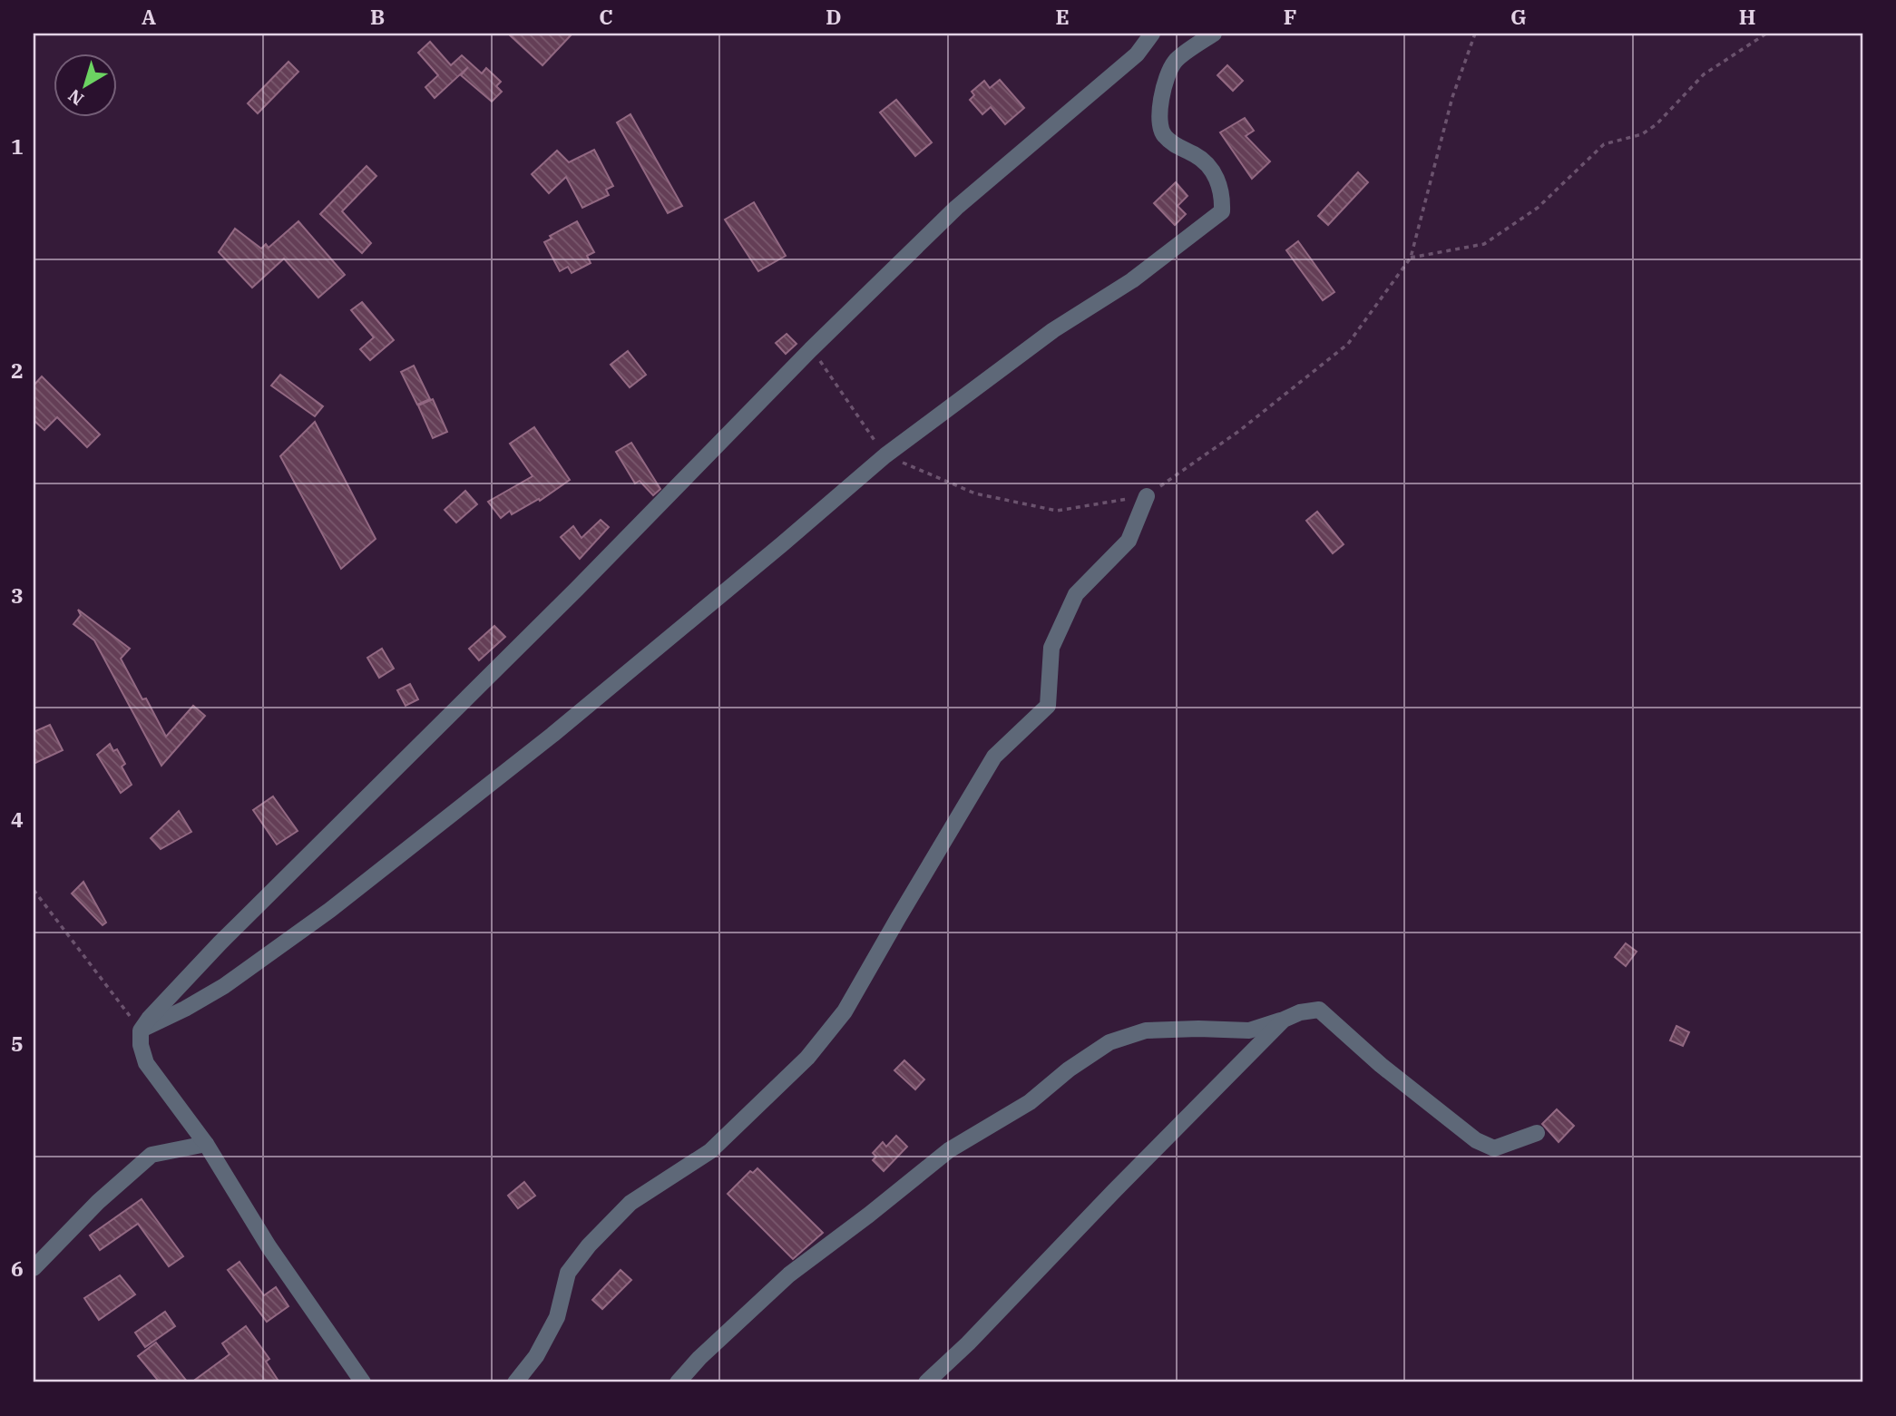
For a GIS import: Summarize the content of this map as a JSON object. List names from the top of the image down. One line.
{"north":"bottom left","grid":{"columns":["A","B","C","D","E","F","G","H"],"rows":["1","2","3","4","5","6"]}}
